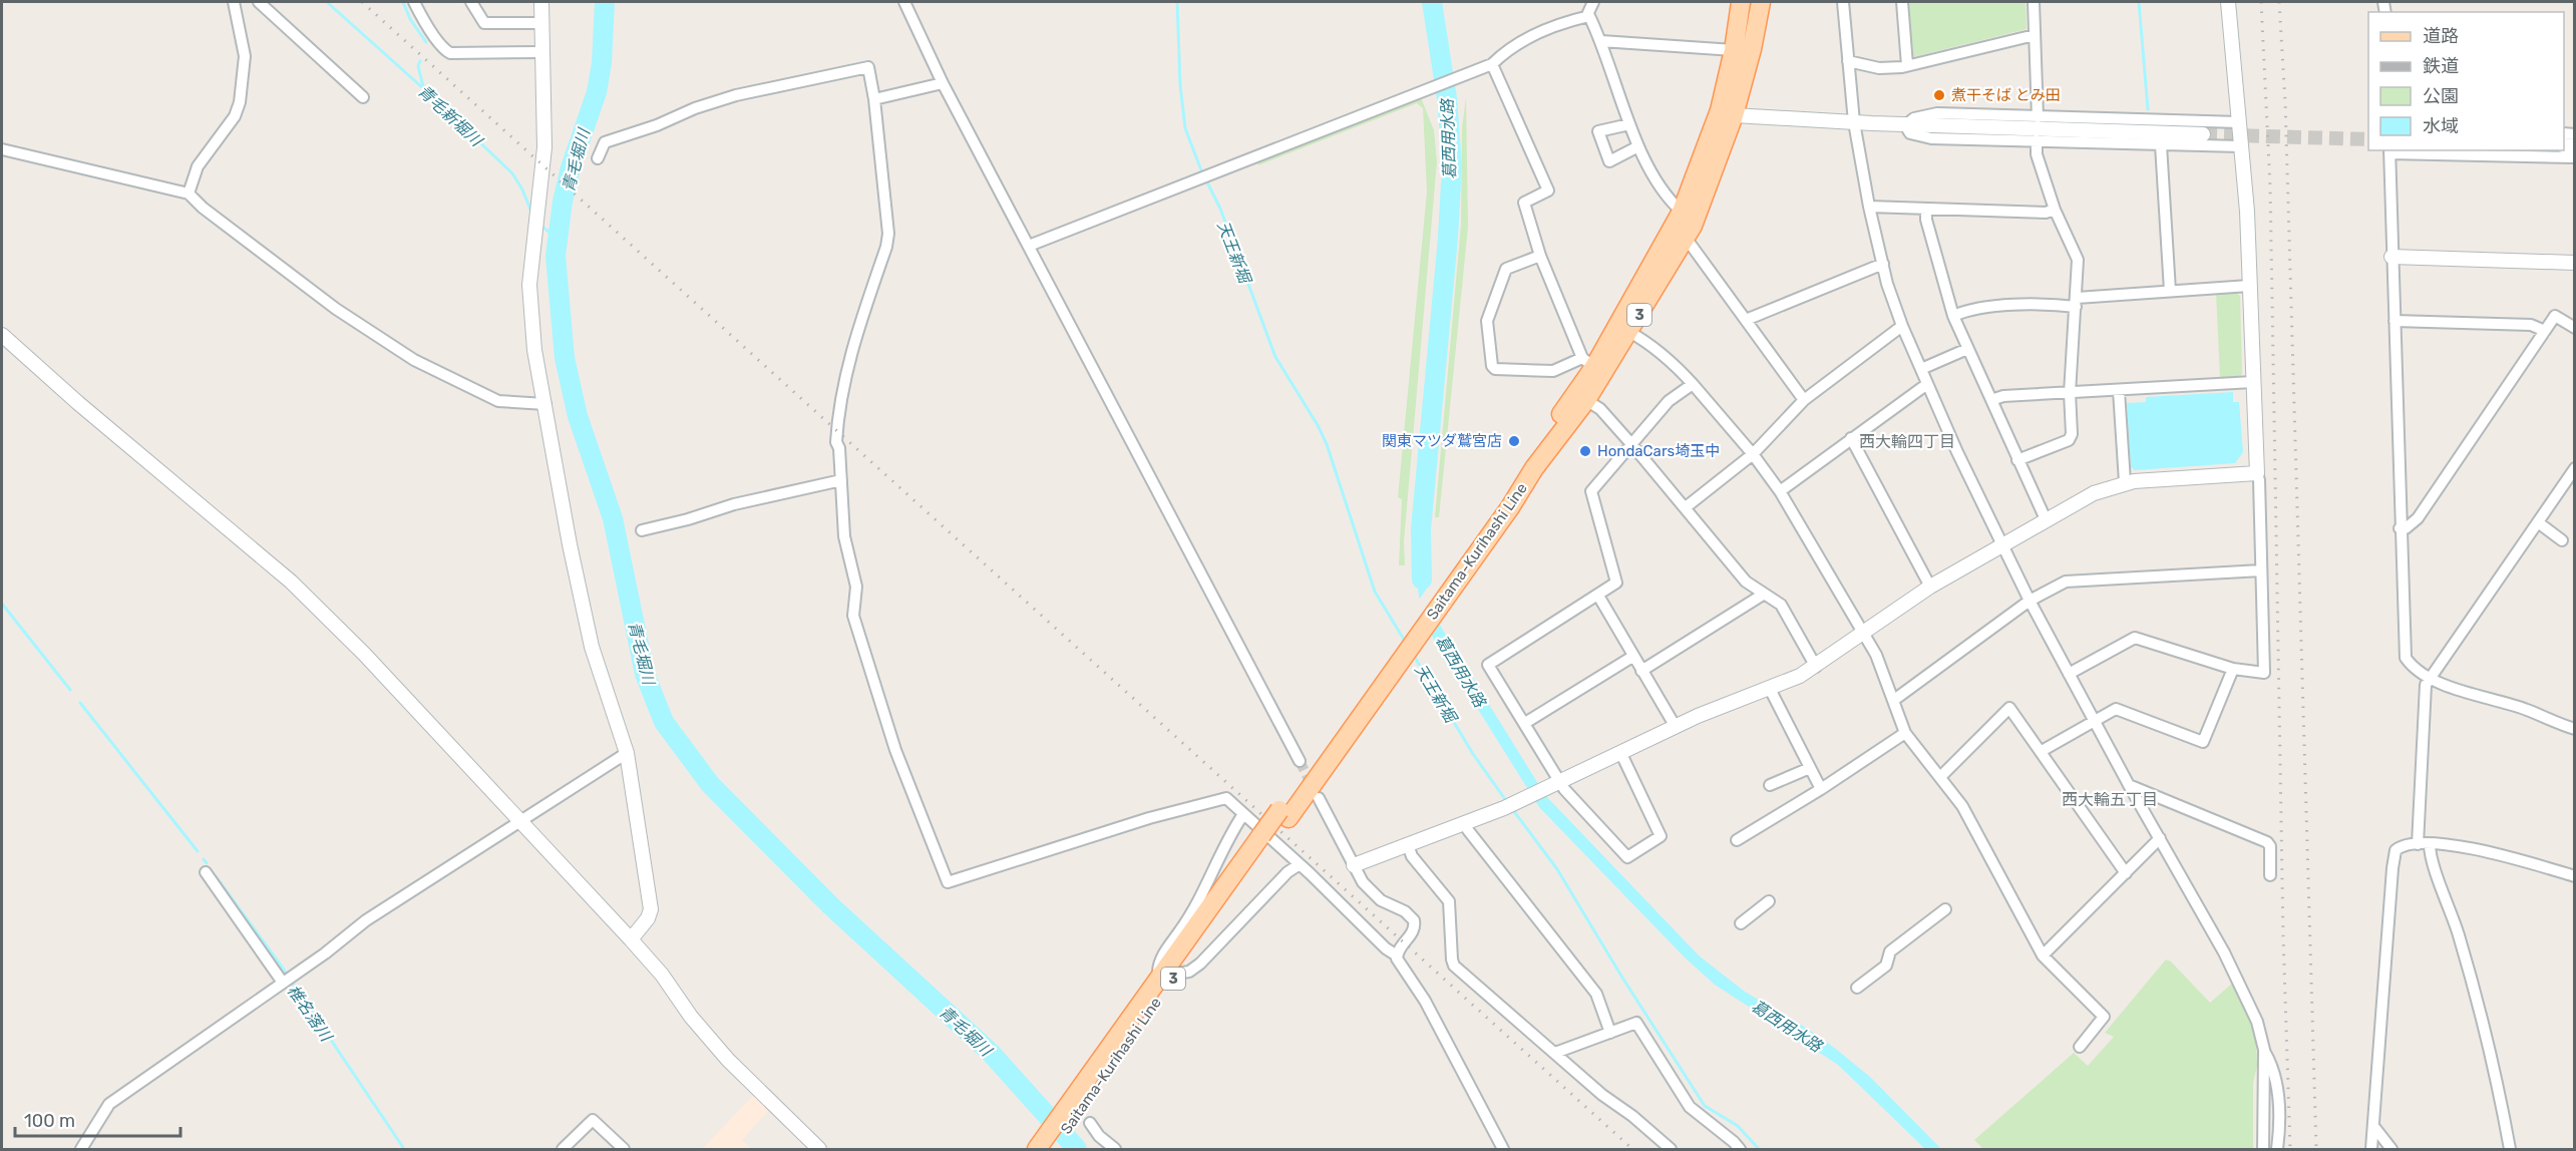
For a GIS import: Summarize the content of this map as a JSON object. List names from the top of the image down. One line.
{"streets":{"main road":["3","Saitama-Kurihashi Line"]},"districts":["西大輪四丁目","西大輪五丁目"],"water":["青毛新堀川","葛西用水路","青毛堀川","天王新堀","椎名落川"],"places":["煮干そば とみ田","関東マツダ鷲宮店","HondaCars埼玉中"],"legend":["道路","鉄道","公園","水域"],"scale_bar":"100 m"}
